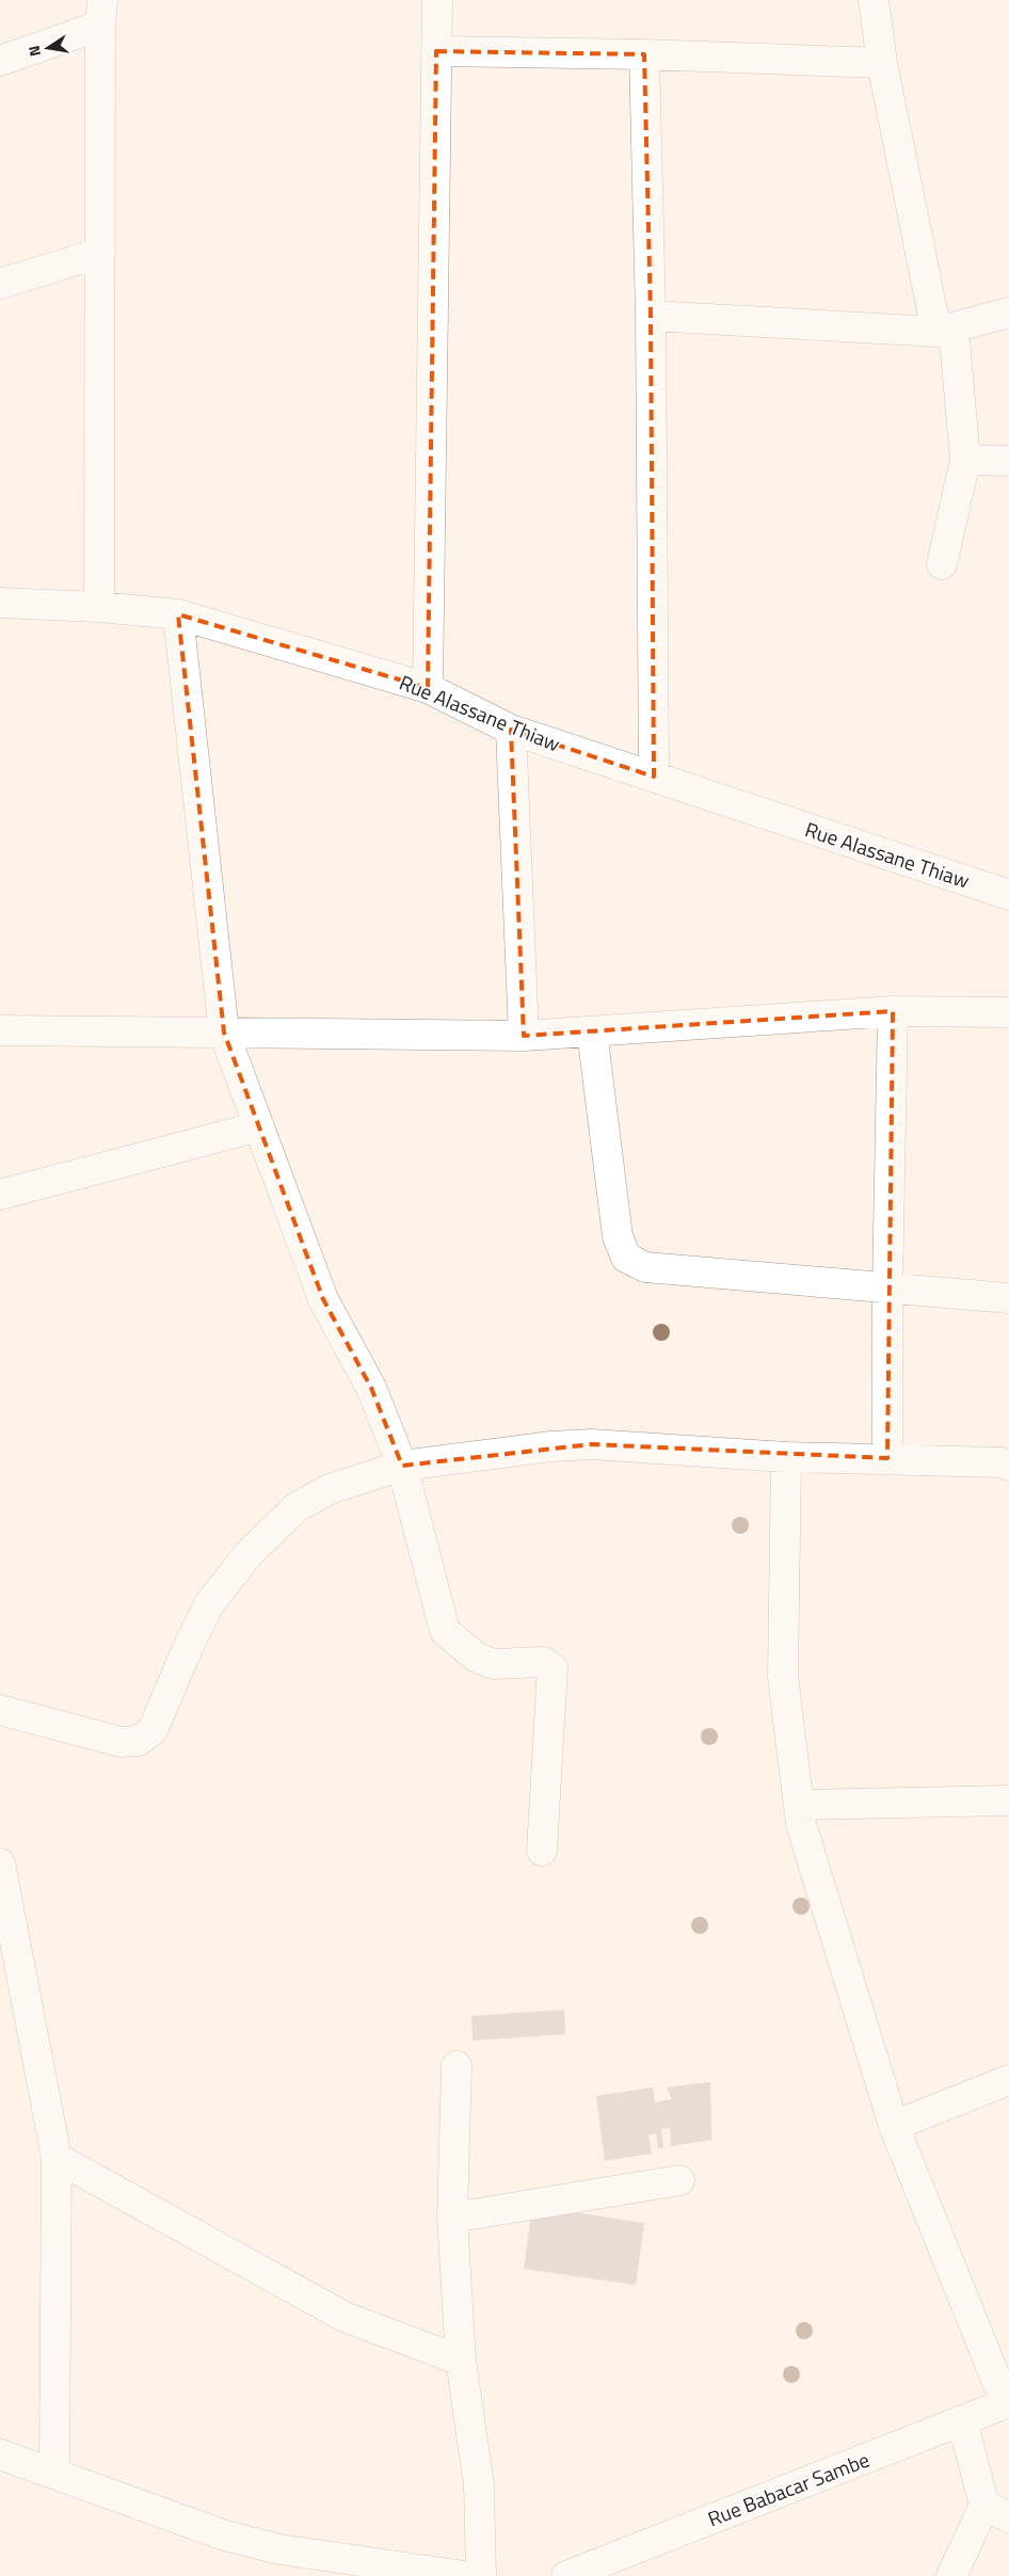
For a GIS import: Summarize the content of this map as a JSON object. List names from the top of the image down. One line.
{"streets":{"street":["Rue Alassane Thiaw","Rue Babacar Sambe"]},"north":"left"}
